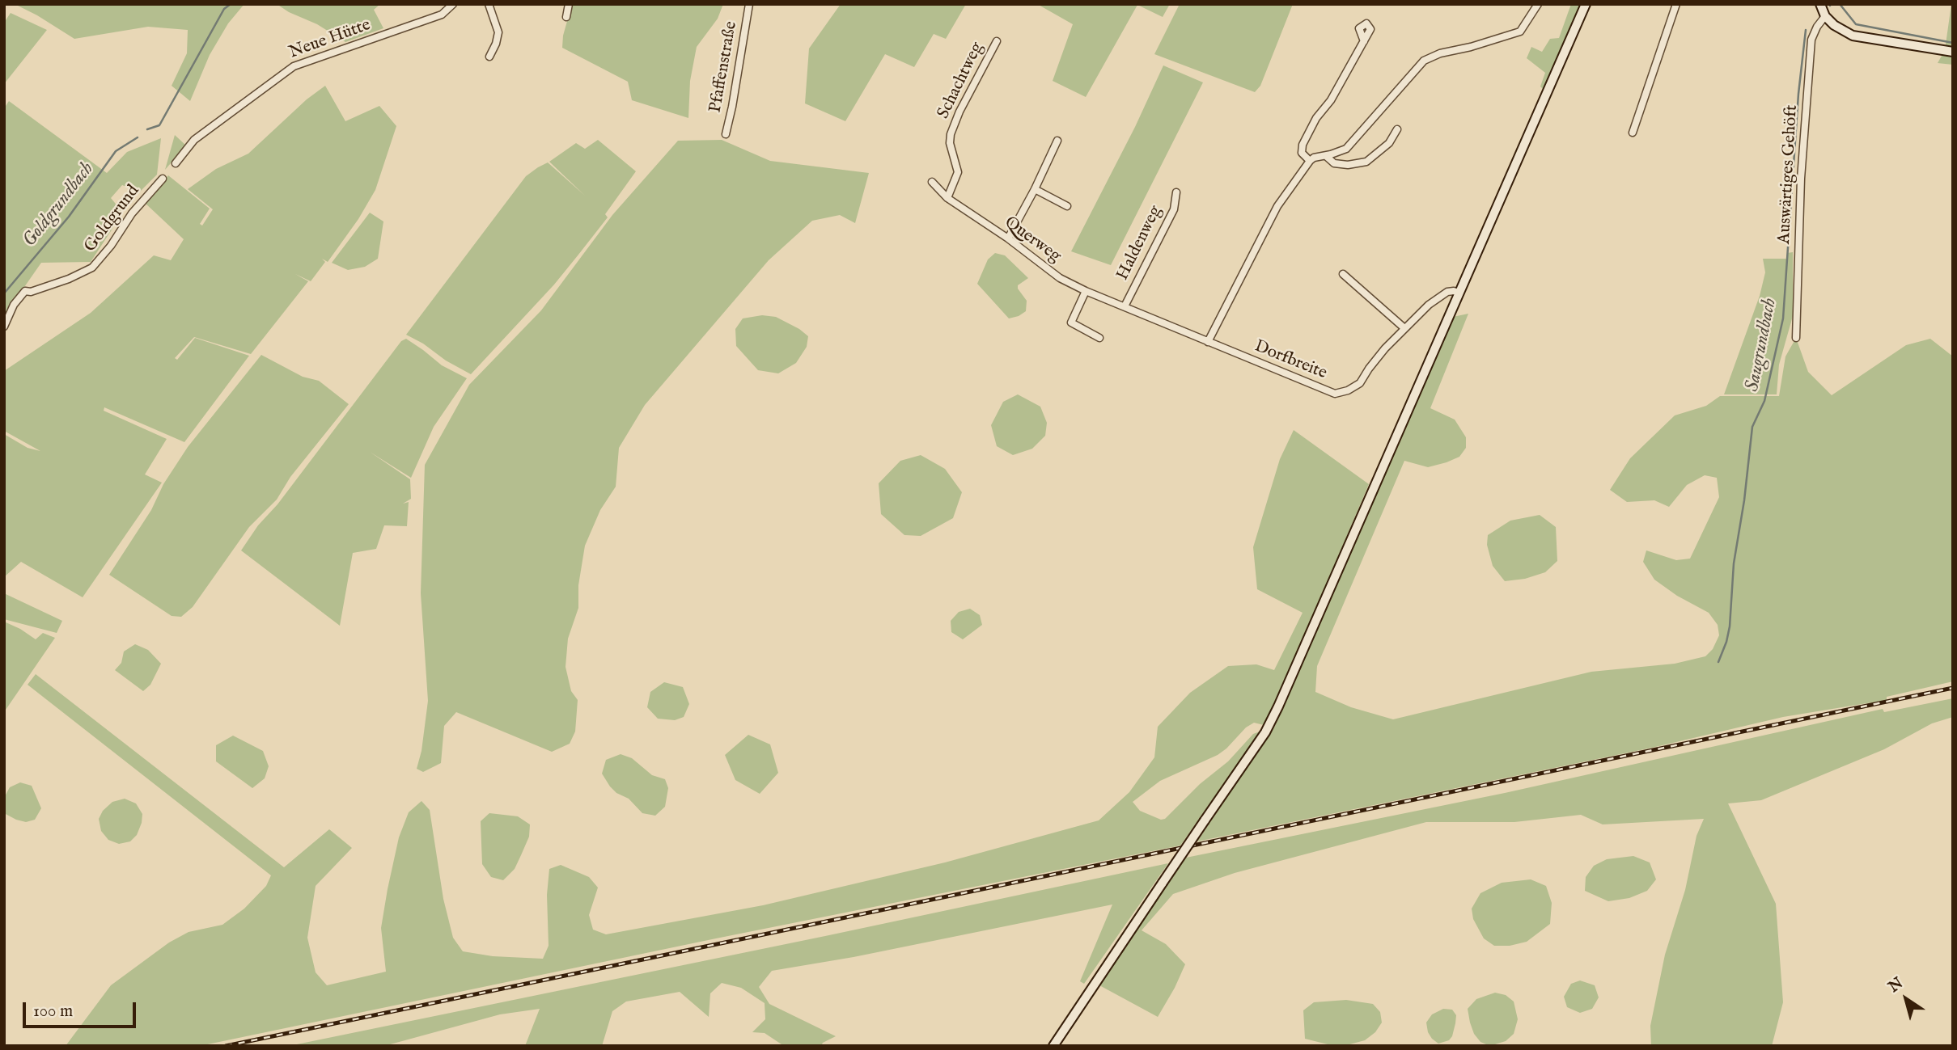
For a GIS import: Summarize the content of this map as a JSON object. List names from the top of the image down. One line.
{"streets":{"street":["Neue Hütte","Pfaffenstraße","Schachtweg","Auswärtiges Gehöft","Goldgrund","Querweg","Haldenweg","Dorfbreite"]},"crossings":[["Schachtweg","Querweg"],["Querweg","Haldenweg"],["Querweg","Dorfbreite"],["Haldenweg","Dorfbreite"]],"water":["Goldgrundbach","Saugrundbach"],"scale_bar":"100 m","north":"top left"}
